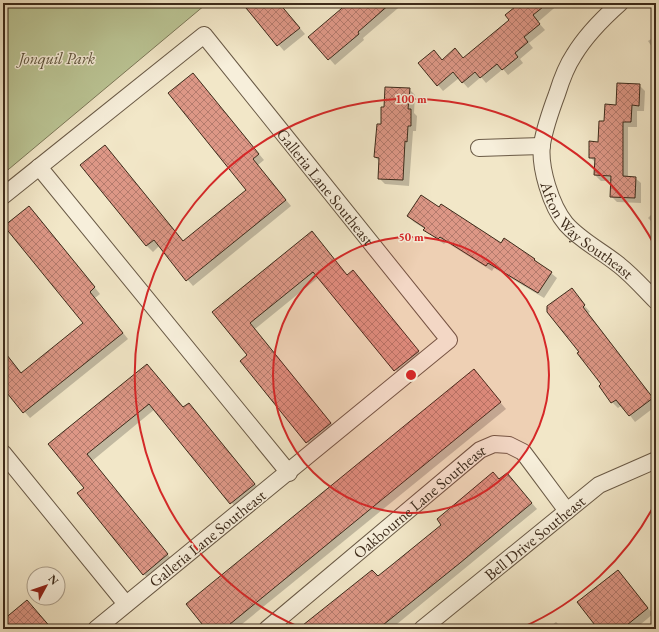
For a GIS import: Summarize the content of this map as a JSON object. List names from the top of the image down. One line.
{"streets":{"street":["Galleria Lane Southeast","Afton Way Southeast","Oakbourne Lane Southeast","Bell Drive Southeast"]},"crossings":[["Oakbourne Lane Southeast","Bell Drive Southeast"]],"parks":["Jonquil Park"],"north":"top right","rings":["100 m","50 m"]}
